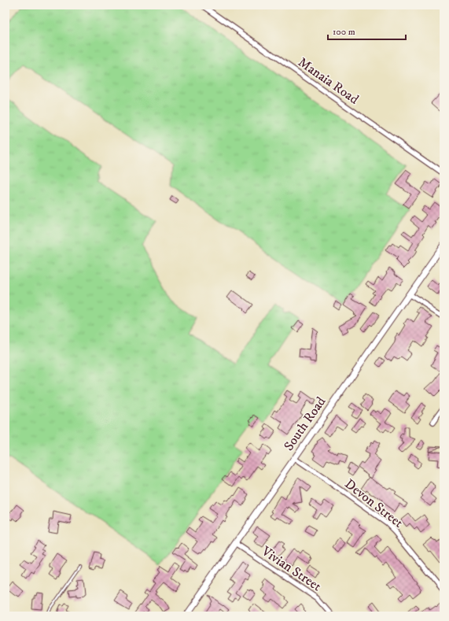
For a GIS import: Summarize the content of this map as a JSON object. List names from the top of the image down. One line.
{"streets":{"street":["Manaia Road","South Road","Devon Street","Vivian Street"]},"crossings":[["South Road","Devon Street"],["South Road","Vivian Street"]],"scale_bar":"100 m"}
